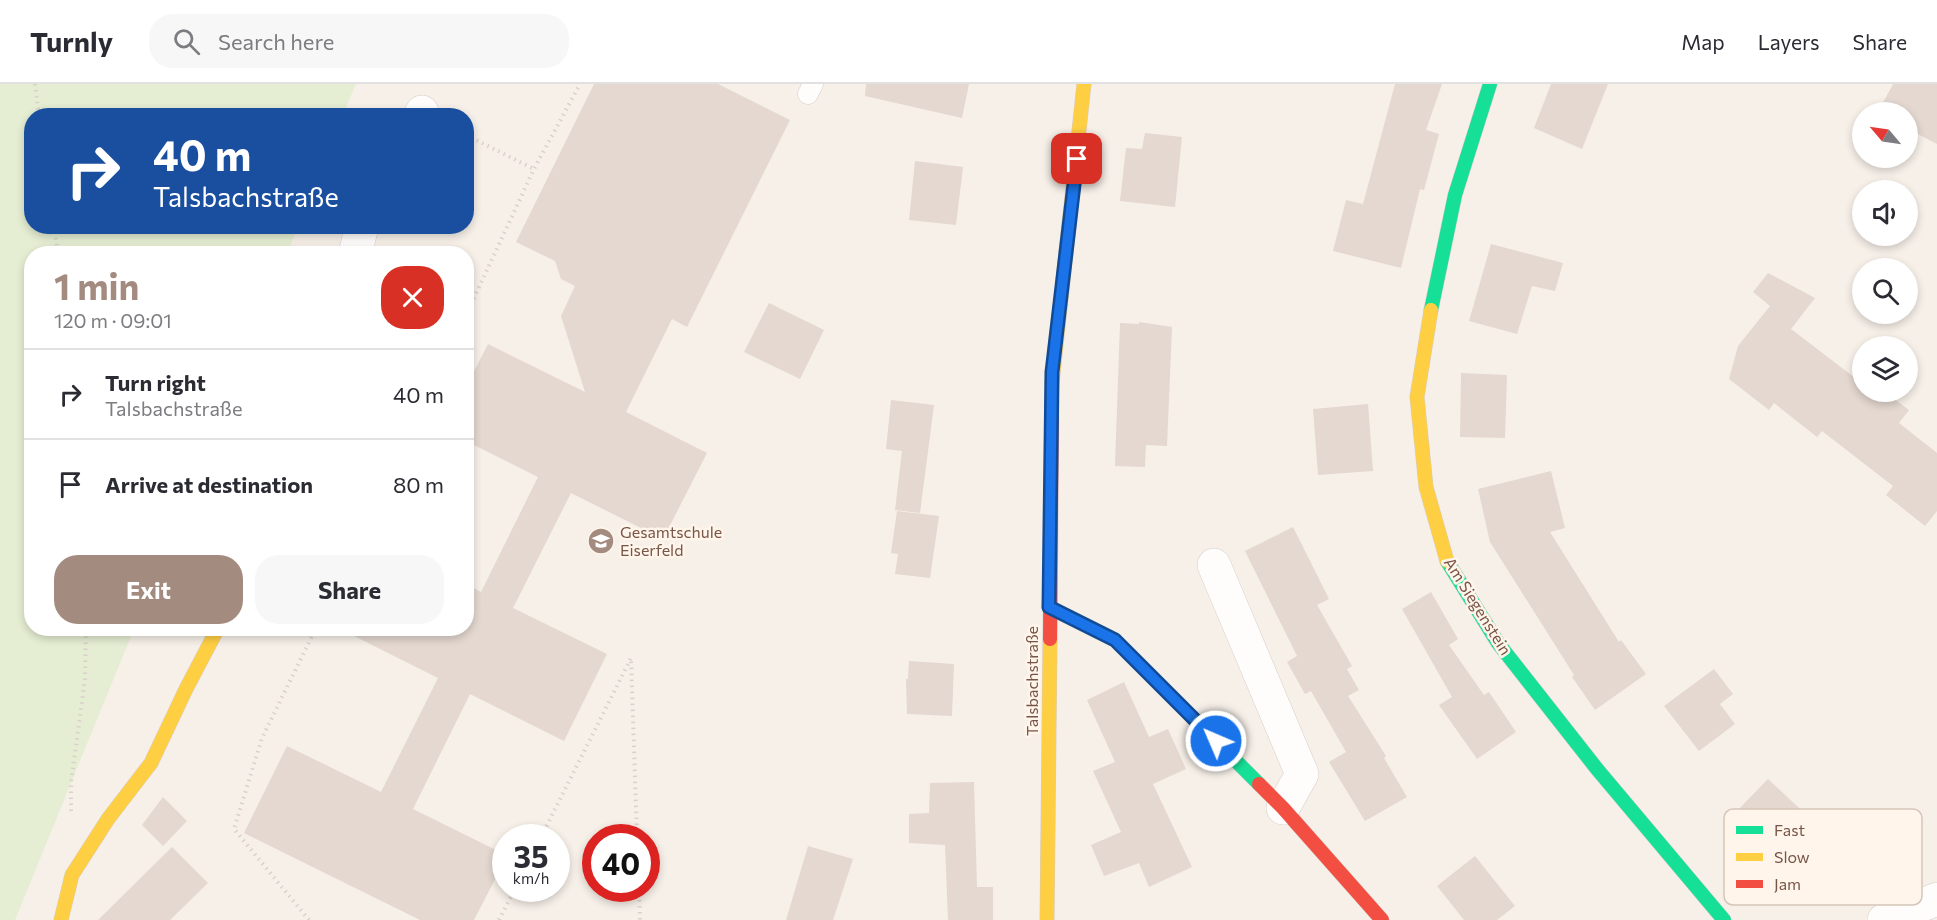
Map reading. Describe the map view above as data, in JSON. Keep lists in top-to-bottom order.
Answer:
{
  "streets": {
    "street": ["Am Siegenstein", "Talsbachstraße"]
  },
  "places": {
    "school or university": ["Gesamtschule Eiserfeld"]
  },
  "legend": ["Fast", "Slow", "Jam"],
  "north": "top left",
  "page": {
    "header": "Turnly",
    "search": "Search here",
    "nav": ["Map", "Layers", "Share"],
    "turn": ["40 m", "Talsbachstraße"],
    "heading": ["1 min", "120 m · 09:01"],
    "list": [
      {
        "name": "Turn right",
        "note": "Talsbachstraße",
        "value": "40 m"
      },
      {
        "name": "Arrive at destination",
        "value": "80 m"
      }
    ],
    "buttons": ["Exit", "Share"],
    "speed": "35 km/h",
    "limit": "40"
  }
}
